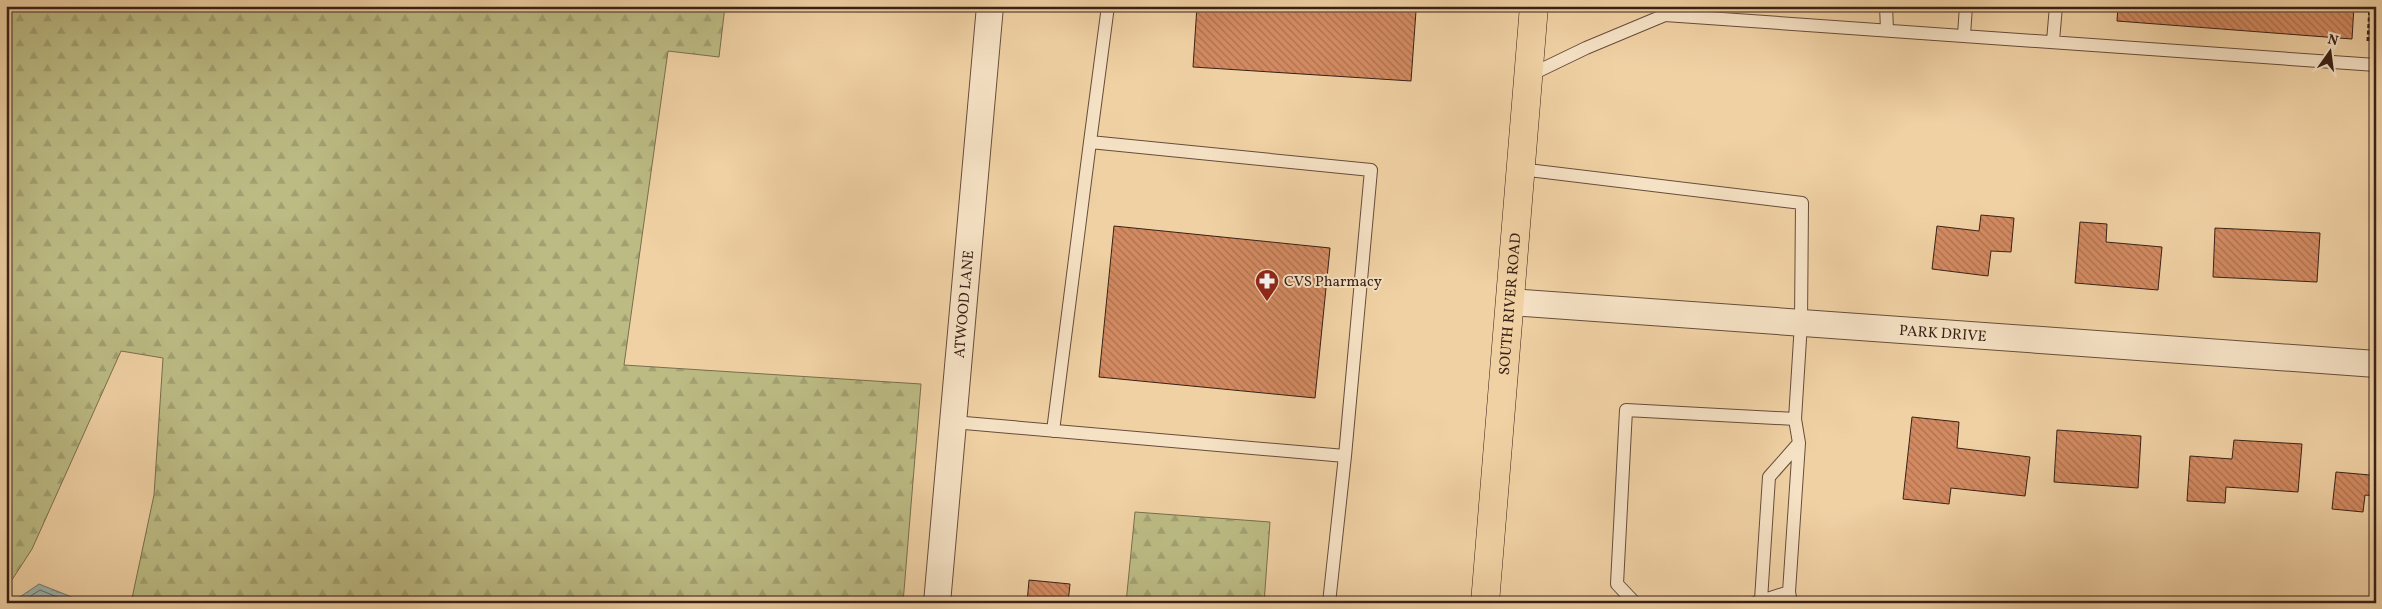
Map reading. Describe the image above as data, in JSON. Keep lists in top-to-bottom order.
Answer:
{
  "streets": {
    "main road": ["SOUTH RIVER ROAD"],
    "street": ["ATWOOD LANE", "PARK DRIVE"]
  },
  "crossings": [
    ["SOUTH RIVER ROAD", "PARK DRIVE"]
  ],
  "places": {
    "pharmacy": ["CVS Pharmacy"]
  },
  "north": "top"
}
